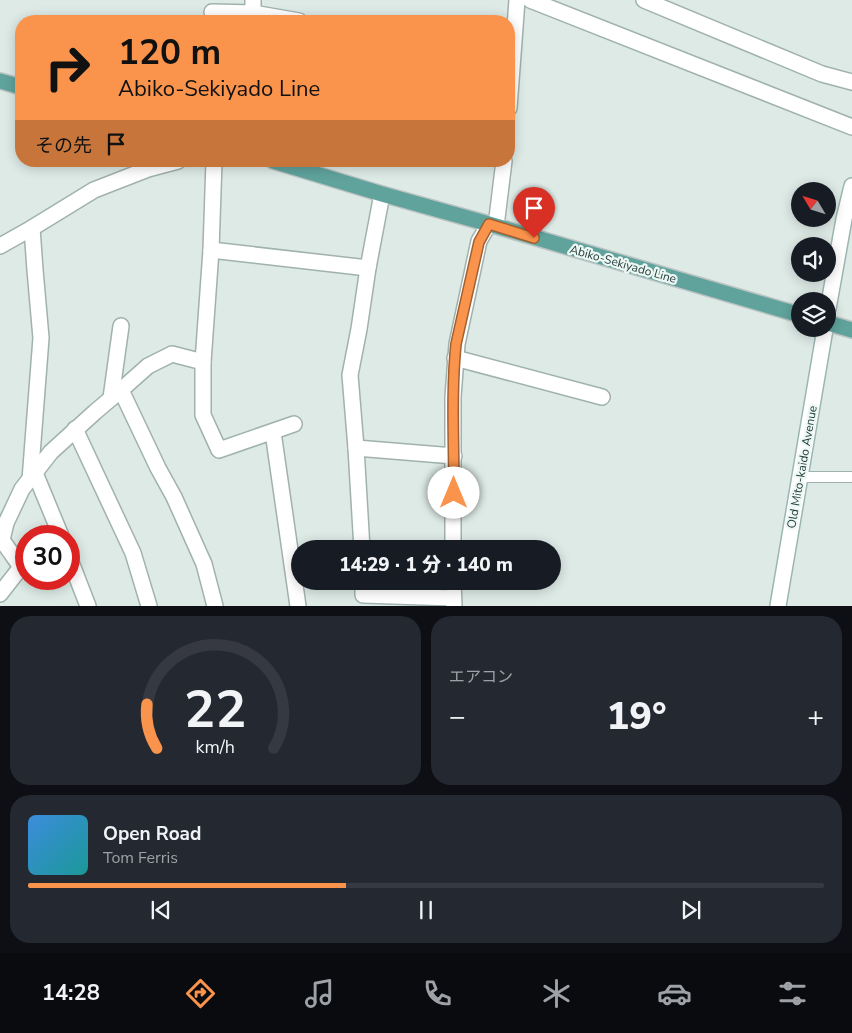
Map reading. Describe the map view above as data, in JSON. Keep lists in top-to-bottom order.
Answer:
{
  "streets": {
    "main road": ["Abiko-Sekiyado Line"],
    "street": ["Old Mito-kaido Avenue"]
  },
  "north": "top left",
  "page": {
    "turn": ["120 m", "Abiko-Sekiyado Line"],
    "then": "その先",
    "limit": "30",
    "trip": "14:29 · 1 分 · 140 m",
    "tile": "エアコン",
    "heat": ["−", "19°", "+"],
    "song": ["Open Road", "Tom Ferris"],
    "tabs": "14:28",
    "gauge": ["22", "km/h"]
  }
}
